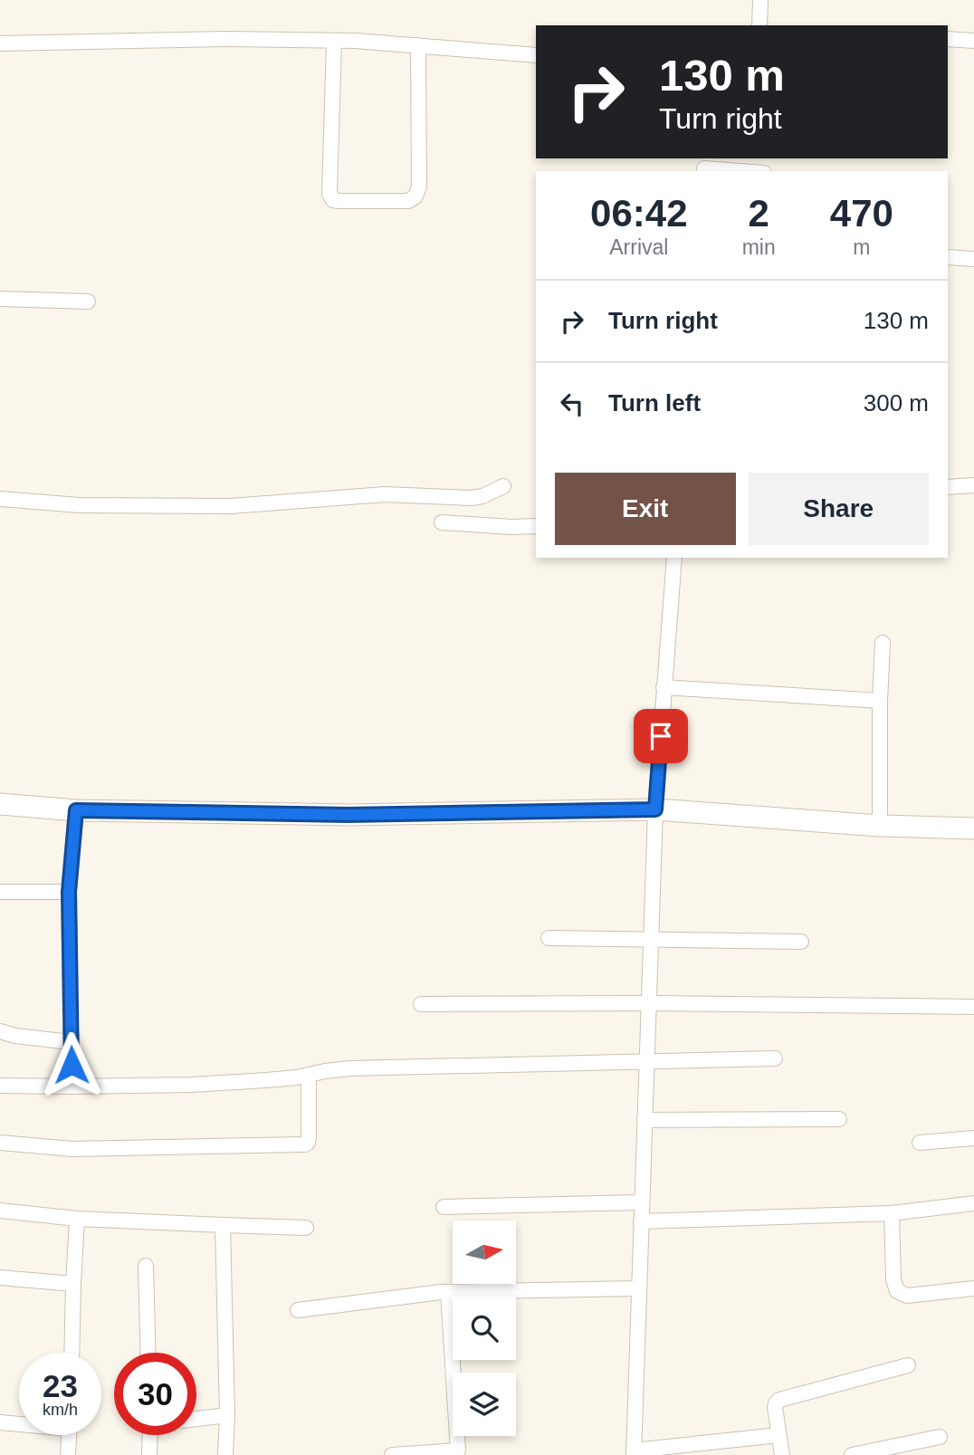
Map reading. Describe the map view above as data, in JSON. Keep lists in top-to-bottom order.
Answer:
{
  "north": "right",
  "page": {
    "turn": ["130 m", "Turn right"],
    "eta": [
      "06:42",
      "Arrival",
      "2",
      "min",
      "470",
      "m"
    ],
    "list": [
      {
        "name": "Turn right",
        "value": "130 m"
      },
      {
        "name": "Turn left",
        "value": "300 m"
      }
    ],
    "buttons": ["Exit", "Share"],
    "speed": "23 km/h",
    "limit": "30"
  }
}
